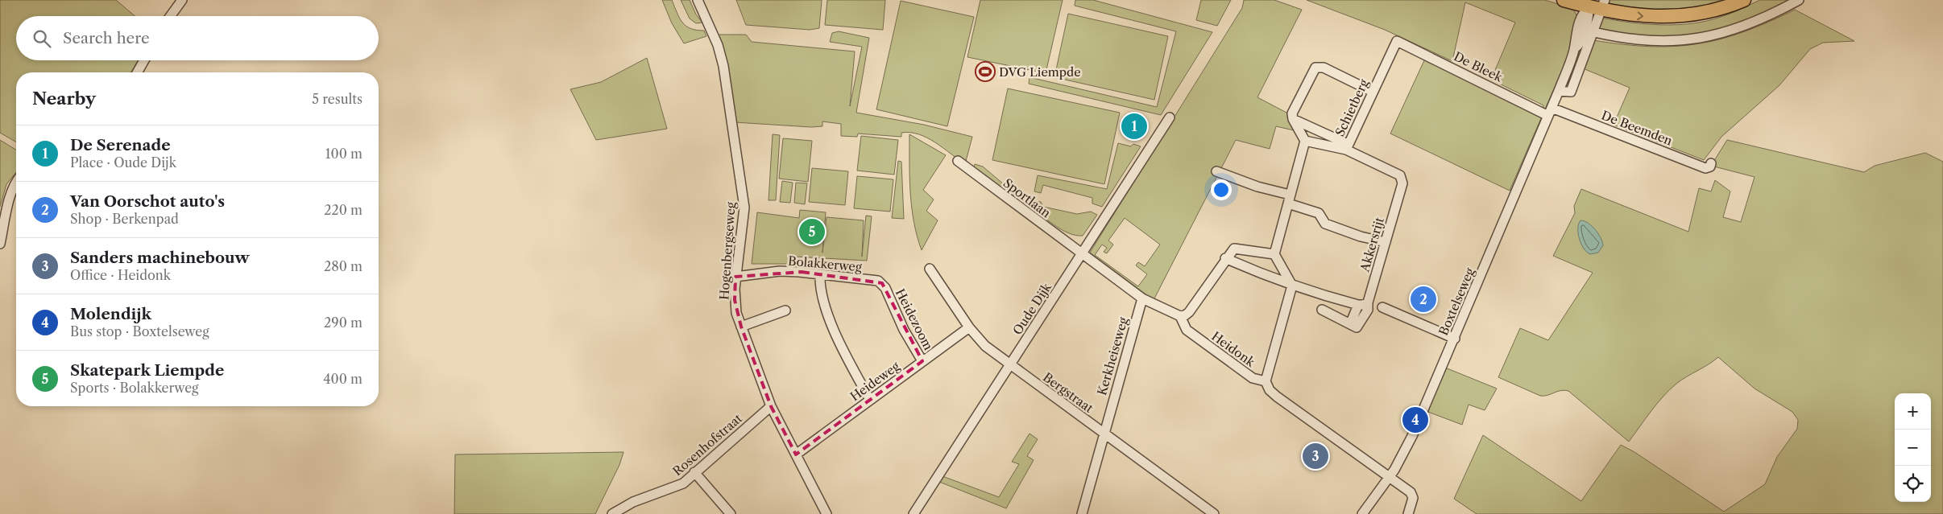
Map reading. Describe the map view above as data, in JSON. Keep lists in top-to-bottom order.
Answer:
{
  "streets": {
    "street": [
      "De Bleek",
      "Schietberg",
      "De Beemden",
      "Sportlaan",
      "Akkersrijt",
      "Hogenbergseweg",
      "Bolakkerweg",
      "Boxtelseweg",
      "Oude Dijk",
      "Heidezoom",
      "Heidonk",
      "Kerkheiseweg",
      "Heideweg",
      "Bergstraat",
      "Rosenhofstraat"
    ]
  },
  "crossings": [
    ["De Bleek", "Schietberg"],
    ["De Bleek", "De Beemden"],
    ["De Bleek", "Boxtelseweg"],
    ["Schietberg", "Akkersrijt"],
    ["De Beemden", "Boxtelseweg"],
    ["Sportlaan", "Oude Dijk"],
    ["Hogenbergseweg", "Bolakkerweg"],
    ["Hogenbergseweg", "Heideweg"],
    ["Hogenbergseweg", "Rosenhofstraat"],
    ["Bolakkerweg", "Heidezoom"],
    ["Boxtelseweg", "Heidonk"],
    ["Oude Dijk", "Bergstraat"],
    ["Heidezoom", "Heideweg"],
    ["Kerkheiseweg", "Bergstraat"],
    ["Heideweg", "Bergstraat"]
  ],
  "places": {
    "sports": ["DVG Liempde"]
  },
  "page": {
    "search": "Search here",
    "heading": ["Nearby", "5 results"],
    "pins": [
      "1",
      "5",
      "2",
      "4",
      "3"
    ],
    "list": [
      {
        "mark": "1",
        "name": "De Serenade",
        "note": "Place · Oude Dijk",
        "value": "100 m"
      },
      {
        "mark": "2",
        "name": "Van Oorschot auto's",
        "note": "Shop · Berkenpad",
        "value": "220 m"
      },
      {
        "mark": "3",
        "name": "Sanders machinebouw",
        "note": "Office · Heidonk",
        "value": "280 m"
      },
      {
        "mark": "4",
        "name": "Molendijk",
        "note": "Bus stop · Boxtelseweg",
        "value": "290 m"
      },
      {
        "mark": "5",
        "name": "Skatepark Liempde",
        "note": "Sports · Bolakkerweg",
        "value": "400 m"
      }
    ],
    "map_buttons": ["+", "−"]
  }
}
